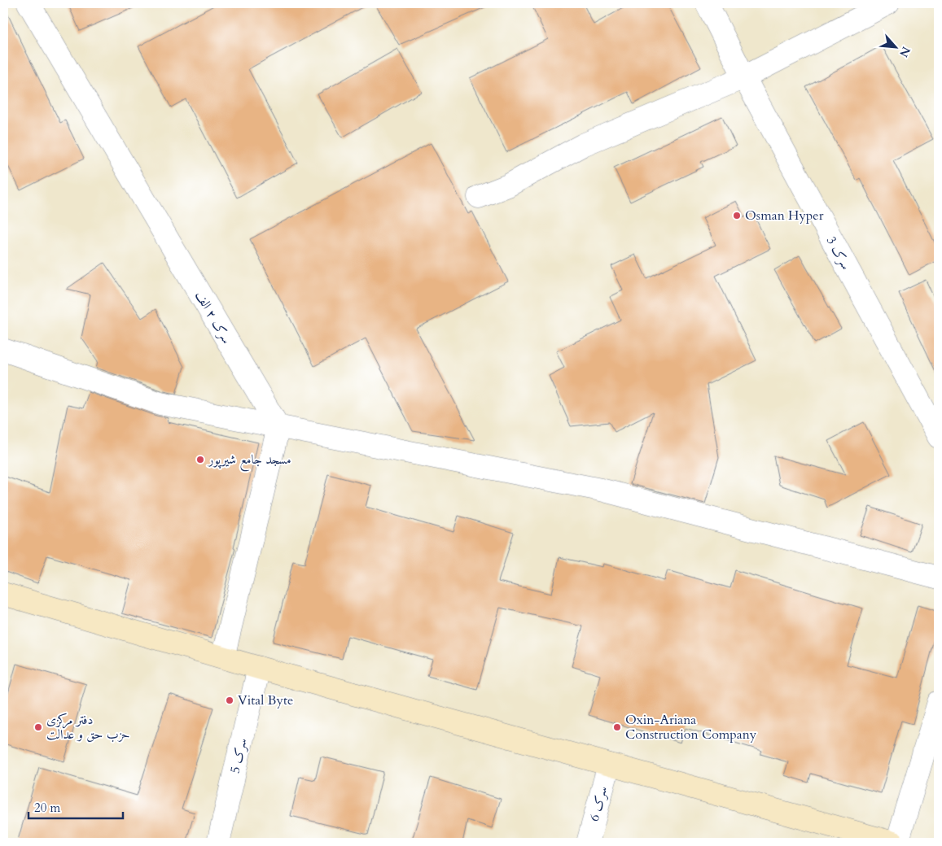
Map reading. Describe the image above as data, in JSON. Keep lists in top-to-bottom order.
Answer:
{
  "streets": {
    "street": [
      "سرک 3",
      "سرک ۲ الف",
      "سرک 5",
      "سرک 6"
    ]
  },
  "places": [
    "Osman Hyper",
    "مسجد جامع شیرپور",
    "Vital Byte",
    "دفتر مرکزی حزب حق و عدالت",
    "Oxin-Ariana Construction Company"
  ],
  "scale_bar": "20 m",
  "north": "bottom right"
}
